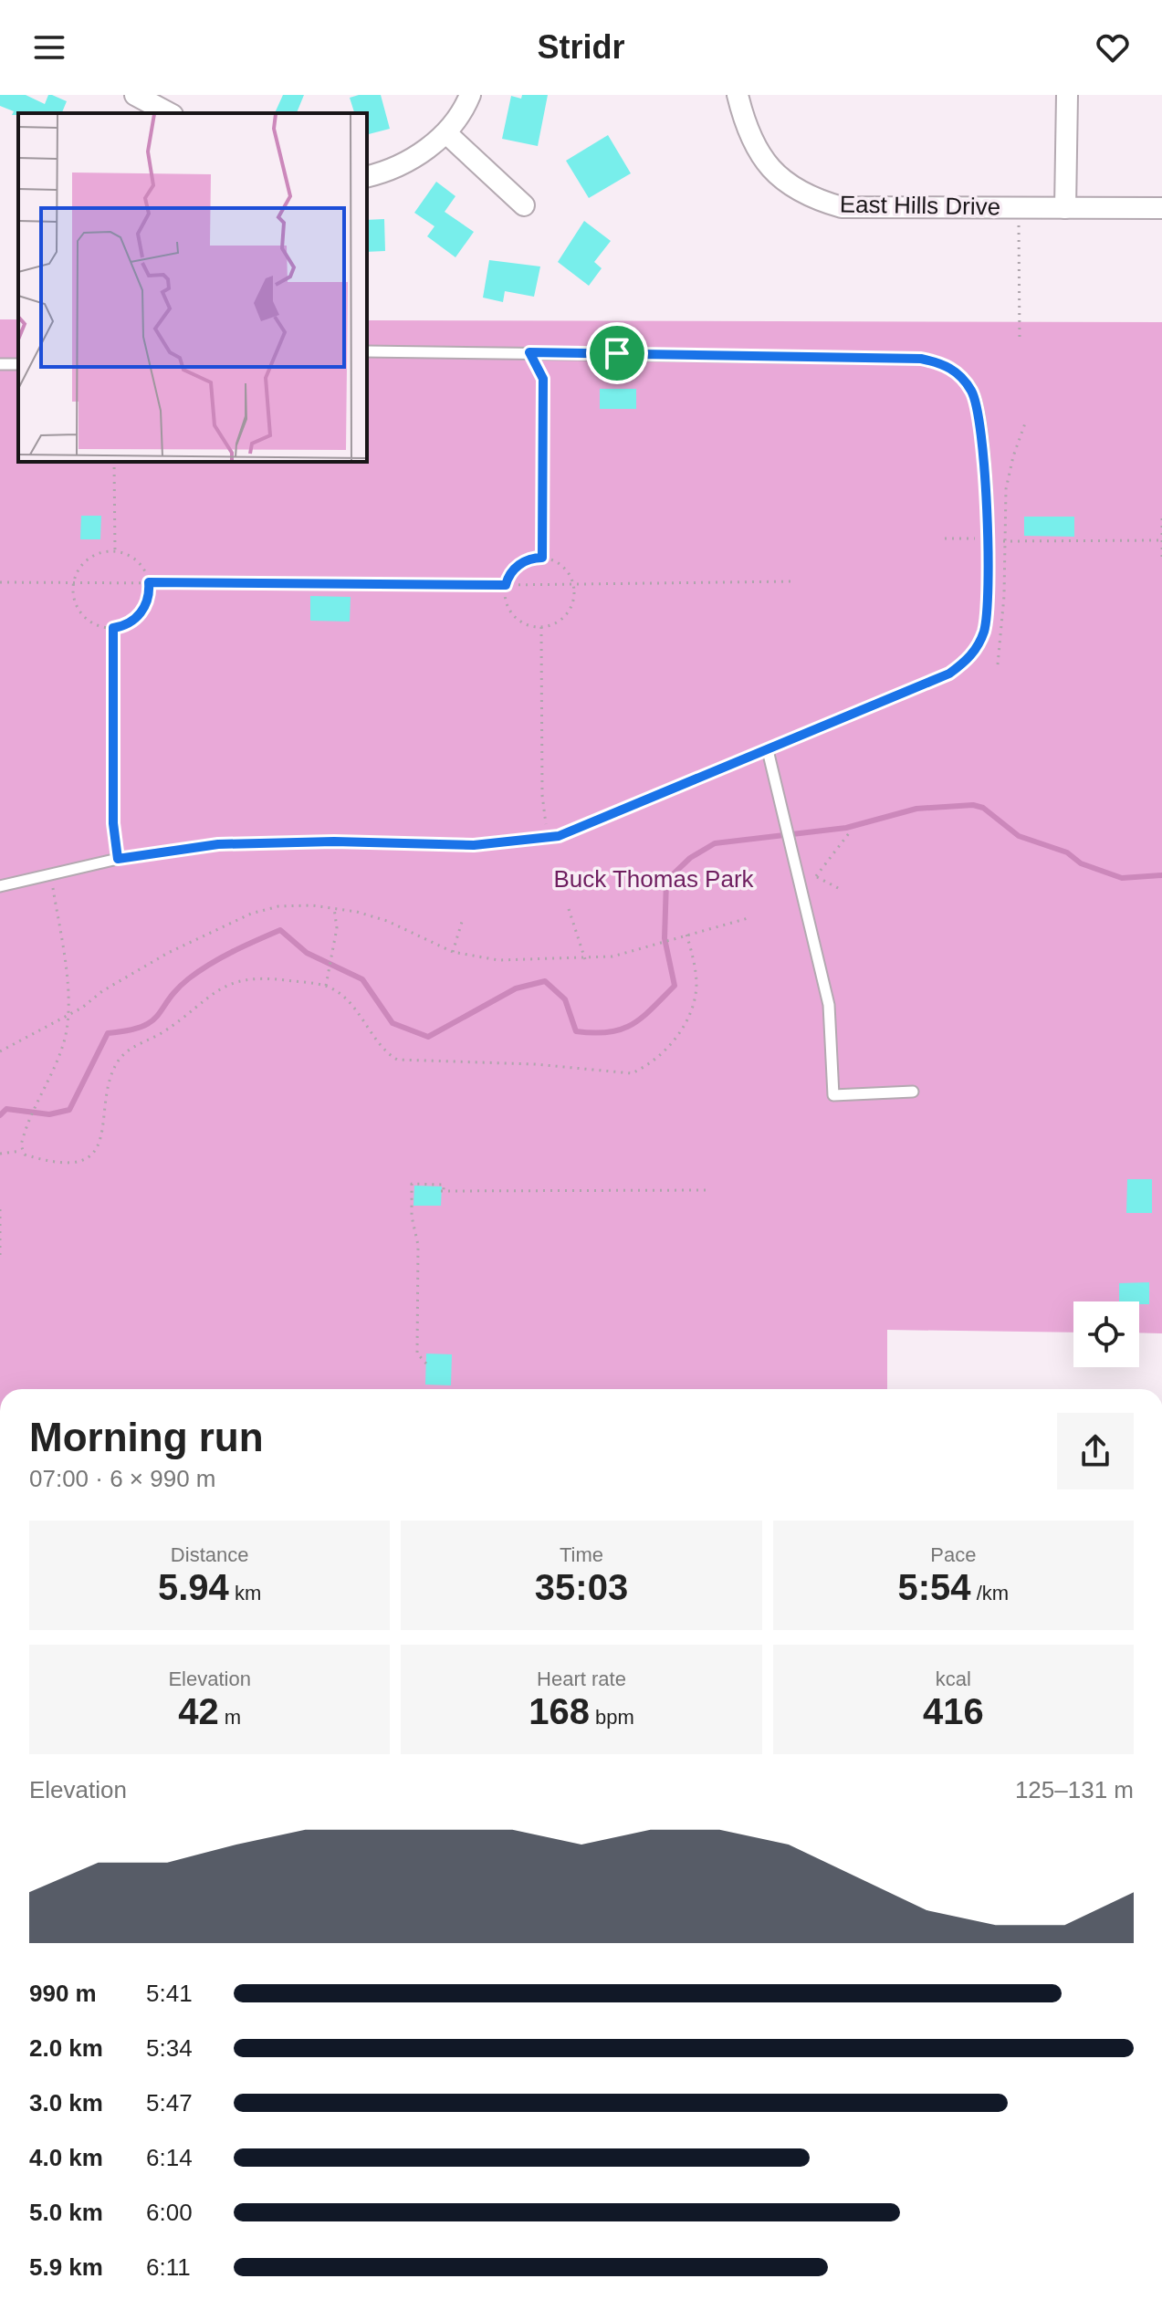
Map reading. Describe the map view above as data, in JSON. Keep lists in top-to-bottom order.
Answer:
{
  "streets": {
    "street": ["East Hills Drive"]
  },
  "parks": ["Buck Thomas Park"],
  "page": {
    "header": "Stridr",
    "heading": ["Morning run", "07:00 · 6 × 990 m"],
    "stats": [
      ["Distance", "5.94 km"],
      ["Time", "35:03"],
      ["Pace", "5:54 /km"],
      ["Elevation", "42 m"],
      ["Heart rate", "168 bpm"],
      ["kcal", "416"]
    ],
    "chart": ["Elevation", "125–131 m"],
    "list": [
      {
        "name": "990 m",
        "note": "5:41"
      },
      {
        "name": "2.0 km",
        "note": "5:34"
      },
      {
        "name": "3.0 km",
        "note": "5:47"
      },
      {
        "name": "4.0 km",
        "note": "6:14"
      },
      {
        "name": "5.0 km",
        "note": "6:00"
      },
      {
        "name": "5.9 km",
        "note": "6:11"
      }
    ]
  }
}
